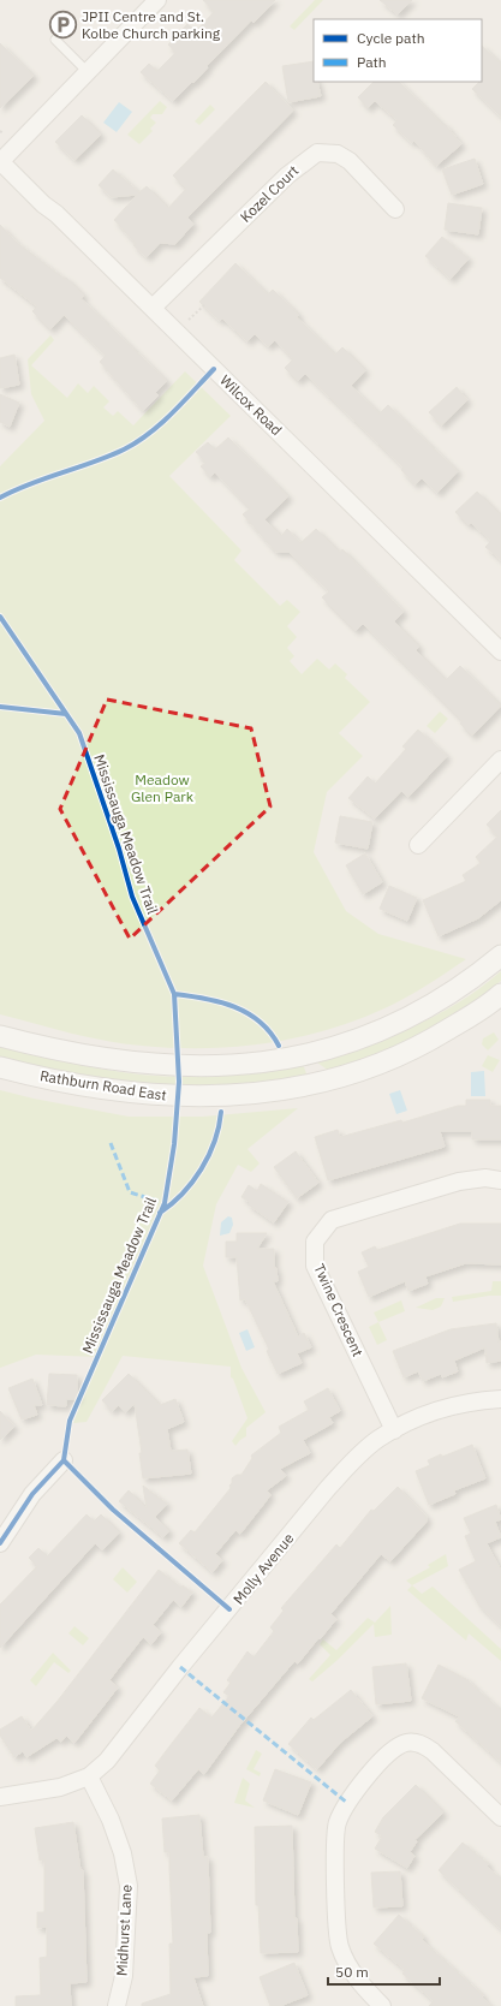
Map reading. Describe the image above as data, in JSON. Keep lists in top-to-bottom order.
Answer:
{
  "streets": {
    "street": [
      "Kozel Court",
      "Wilcox Road",
      "Rathburn Road East",
      "Twine Crescent",
      "Molly Avenue",
      "Midhurst Lane"
    ],
    "cycle path": ["Mississauga Meadow Trail"]
  },
  "crossings": [
    ["Kozel Court", "Wilcox Road"],
    ["Twine Crescent", "Molly Avenue"],
    ["Molly Avenue", "Midhurst Lane"]
  ],
  "parks": ["Meadow Glen Park"],
  "places": {
    "parking": ["JPII Centre and St. Kolbe Church parking"]
  },
  "legend": ["Cycle path", "Path"],
  "scale_bar": "50 m"
}
